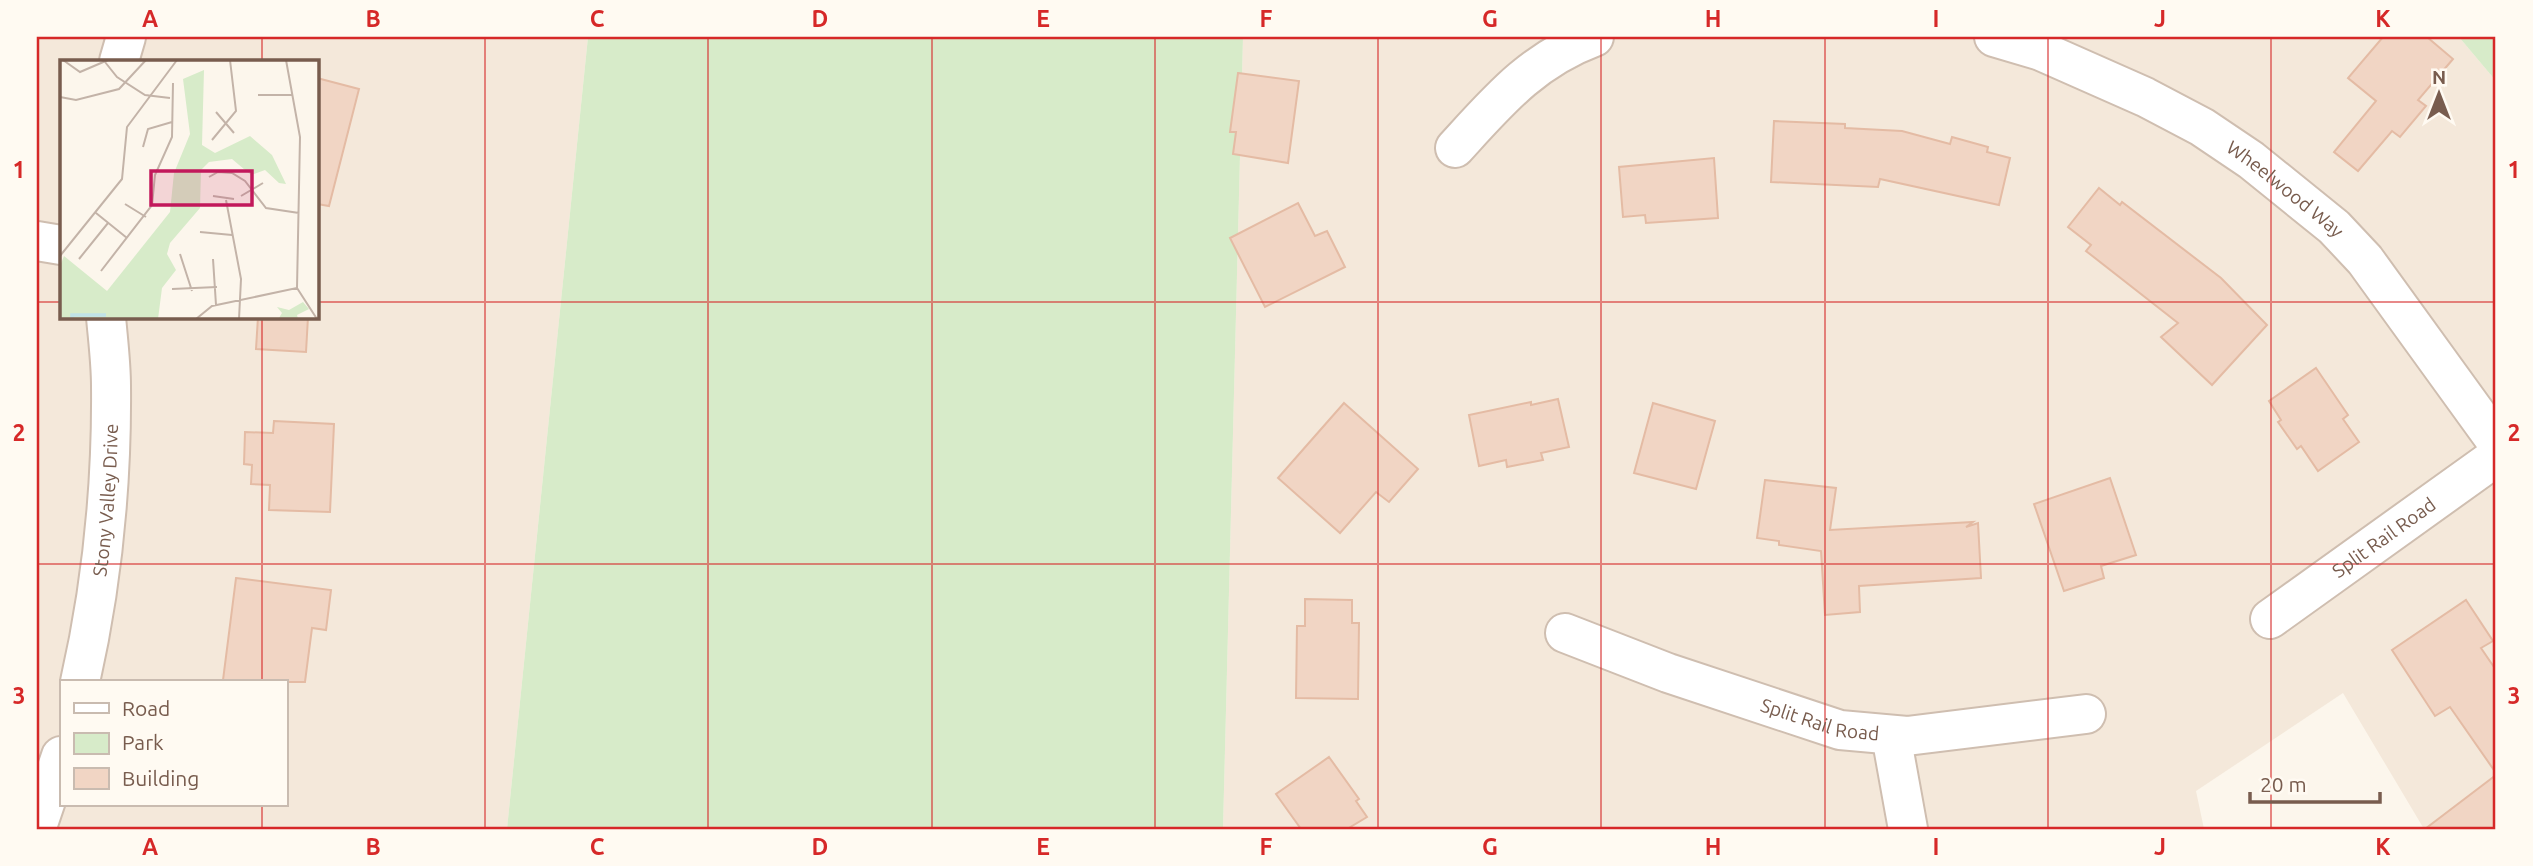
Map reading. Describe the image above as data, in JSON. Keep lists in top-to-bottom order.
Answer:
{
  "streets": {
    "street": ["Wheelwood Way", "Stony Valley Drive", "Split Rail Road"]
  },
  "legend": ["Road", "Park", "Building"],
  "scale_bar": "20 m",
  "north": "top",
  "grid": {
    "columns": [
      "A",
      "B",
      "C",
      "D",
      "E",
      "F",
      "G",
      "H",
      "I",
      "J",
      "K"
    ],
    "rows": ["1", "2", "3"]
  }
}
